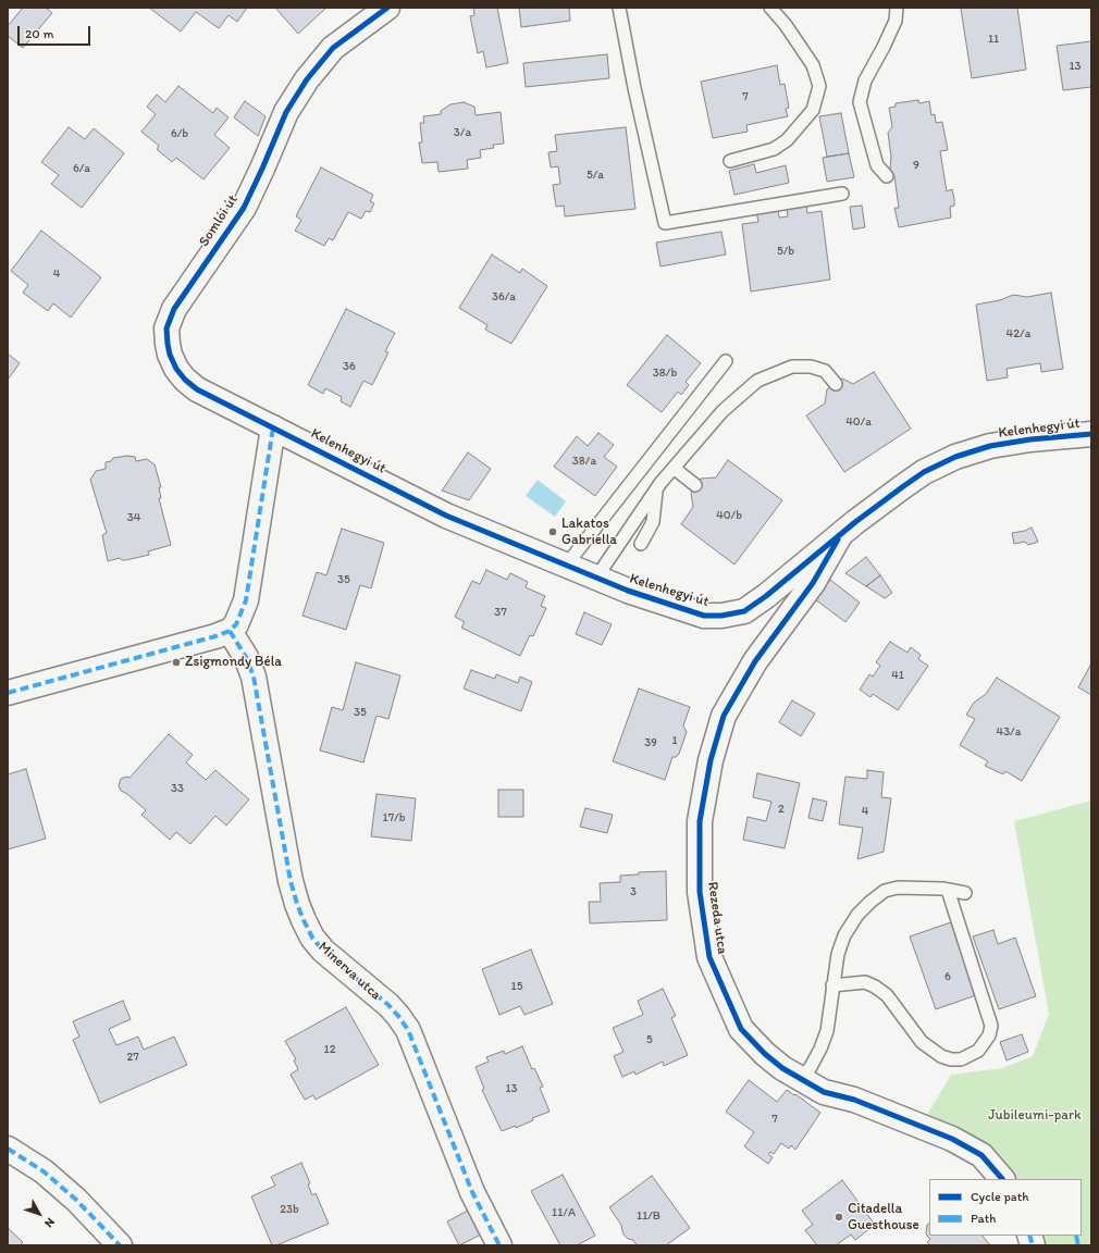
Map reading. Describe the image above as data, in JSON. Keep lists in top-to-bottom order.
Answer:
{
  "streets": {
    "street": [
      "Somlói út",
      "Kelenhegyi út",
      "Rezeda utca",
      "Minerva utca"
    ]
  },
  "crossings": [
    ["Somlói út", "Kelenhegyi út"],
    ["Kelenhegyi út", "Rezeda utca"]
  ],
  "parks": ["Jubileumi-park"],
  "places": ["Lakatos Gabriella", "Zsigmondy Béla", "Citadella Guesthouse"],
  "house_numbers": [
    "11",
    "13",
    "7",
    "3/a",
    "6/b",
    "9",
    "6/a",
    "5/a",
    "5/b",
    "4",
    "36/a",
    "42/a",
    "36",
    "38/b",
    "40/a",
    "38/a",
    "40/b",
    "34",
    "35",
    "37",
    "41",
    "35",
    "43/a",
    "1",
    "39",
    "33",
    "2",
    "4",
    "17/b",
    "3",
    "6",
    "15",
    "5",
    "12",
    "27",
    "13",
    "7",
    "23b",
    "11/A",
    "11/B"
  ],
  "legend": ["Cycle path", "Path"],
  "scale_bar": "20 m",
  "north": "bottom right"
}
